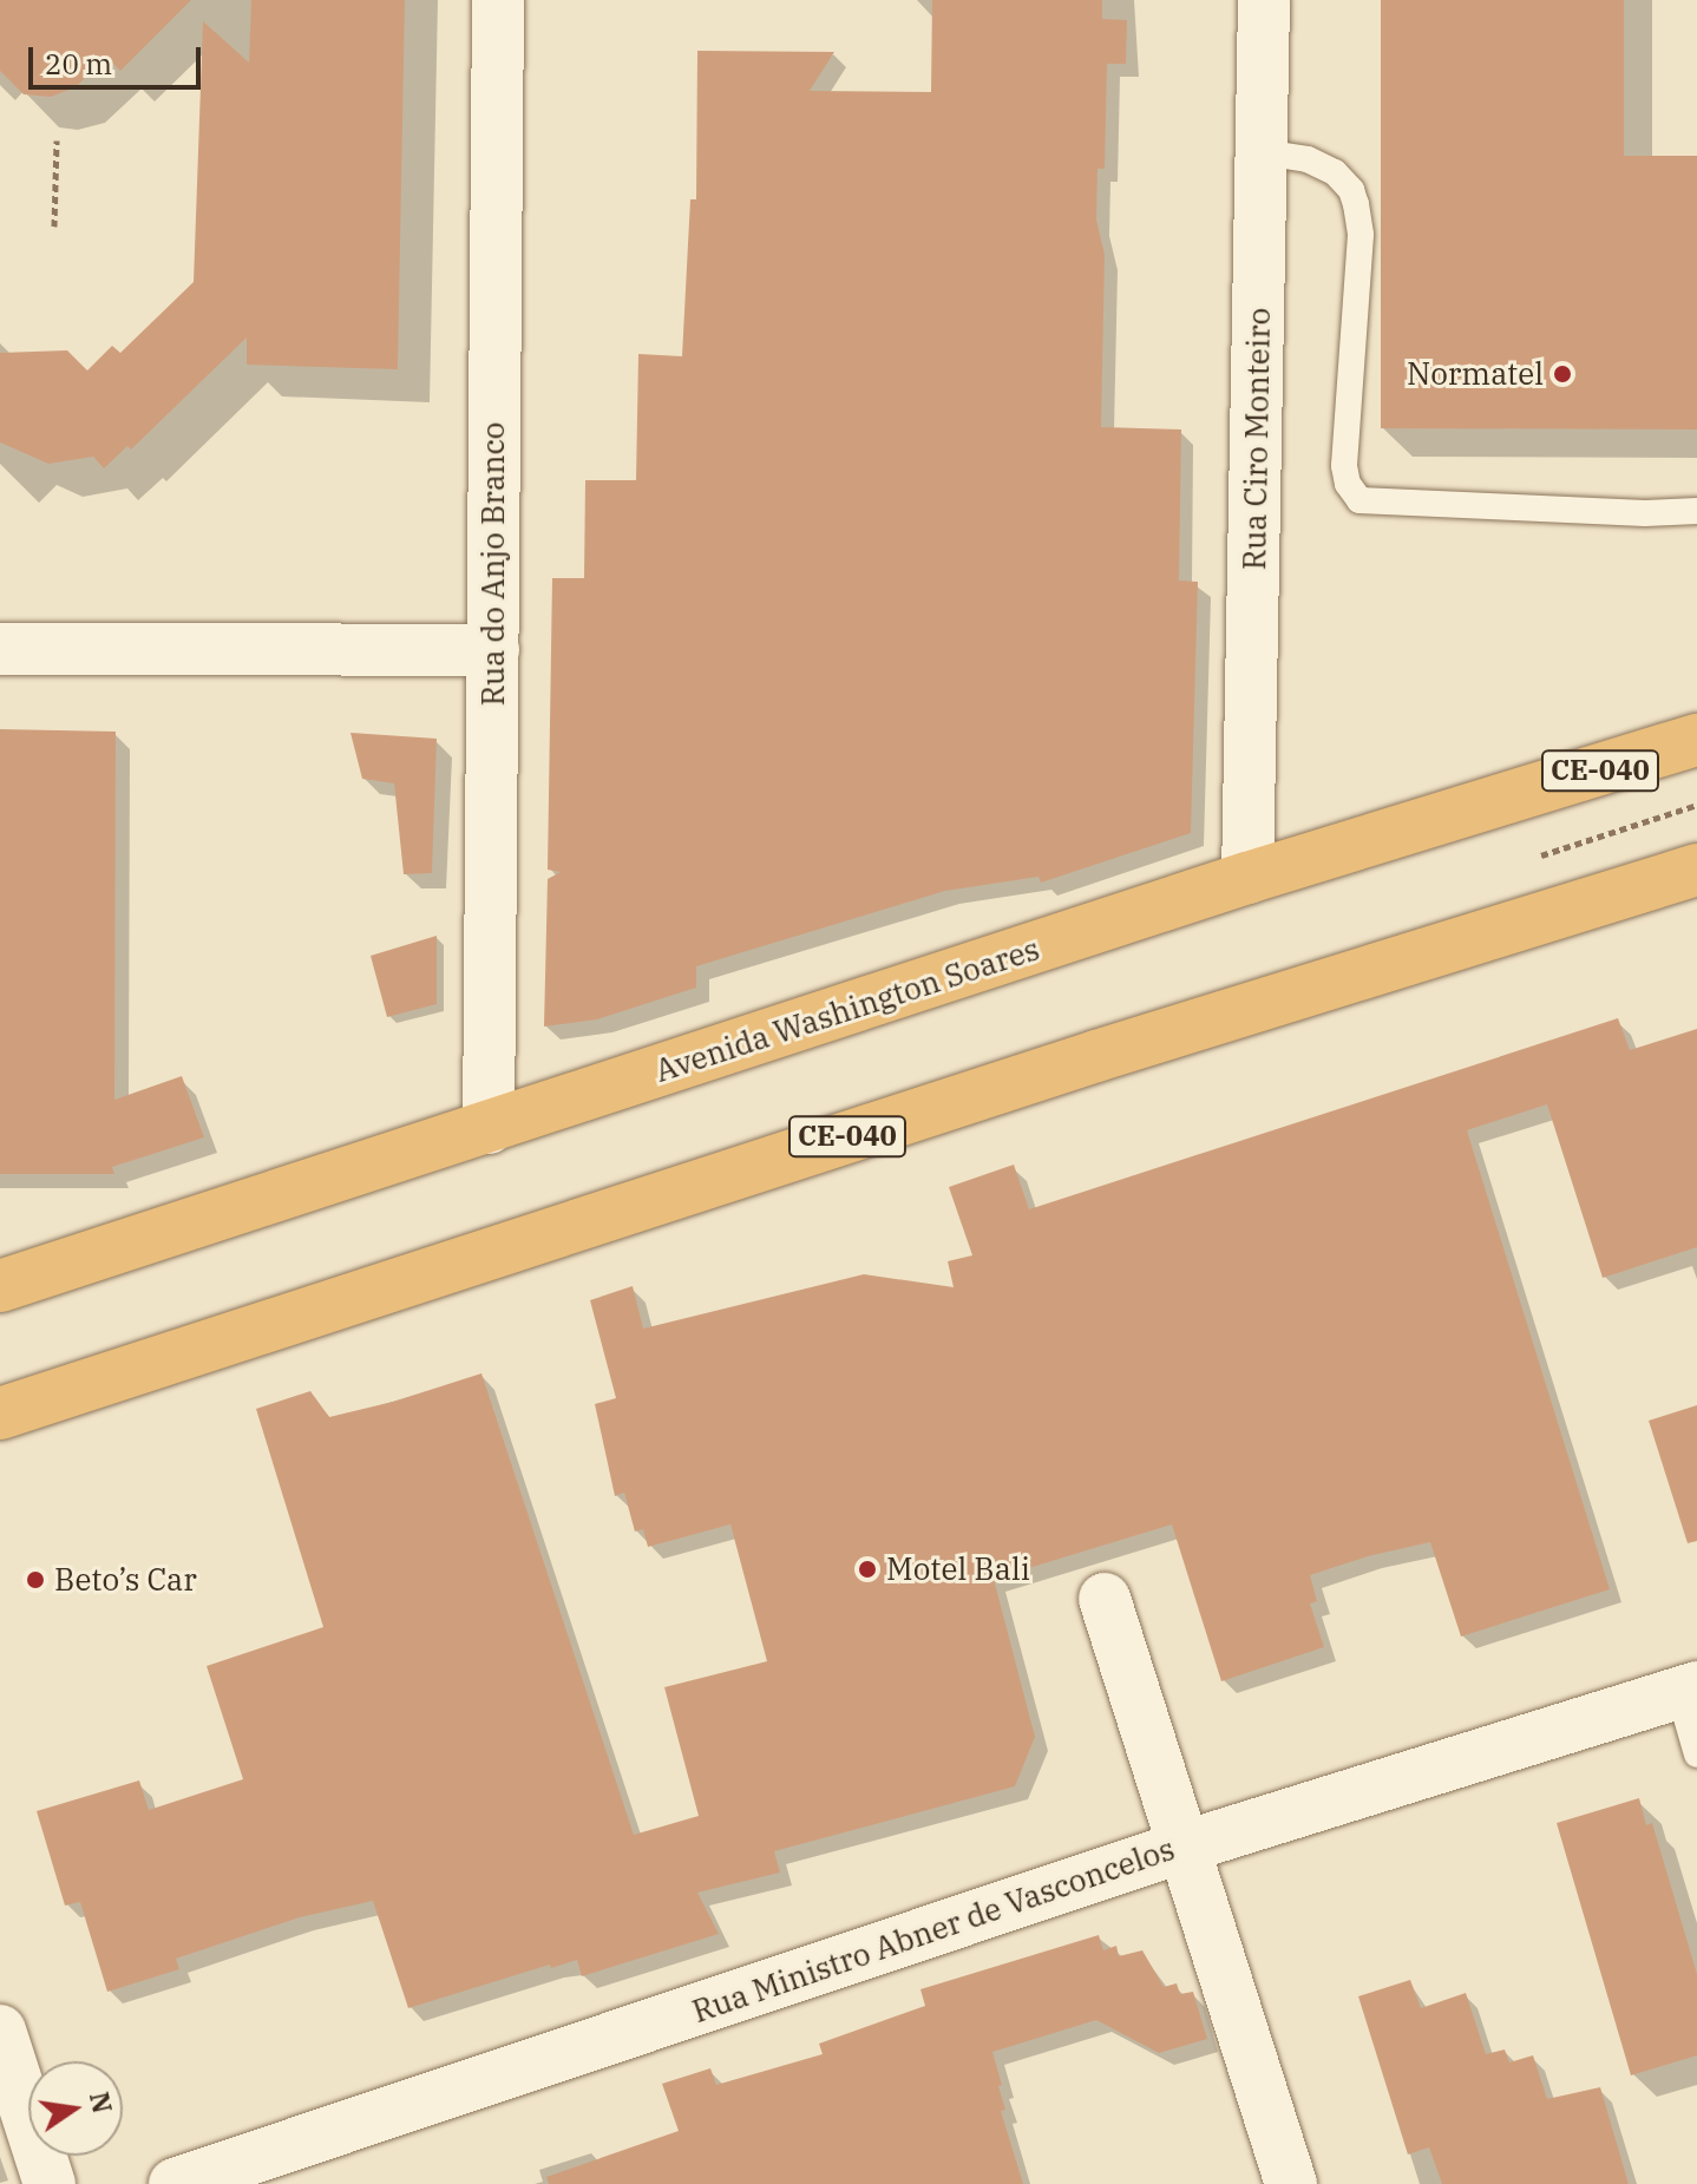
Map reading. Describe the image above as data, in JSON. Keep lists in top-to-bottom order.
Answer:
{
  "streets": {
    "highway": ["CE-040", "Avenida Washington Soares"],
    "street": ["Rua Ciro Monteiro", "Rua do Anjo Branco", "Rua Ministro Abner de Vasconcelos"]
  },
  "crossings": [
    ["Rua Ciro Monteiro", "Avenida Washington Soares"],
    ["Rua do Anjo Branco", "Avenida Washington Soares"]
  ],
  "places": ["Normatel", "Motel Bali", "Beto’s Car"],
  "scale_bar": "20 m",
  "north": "right"
}
